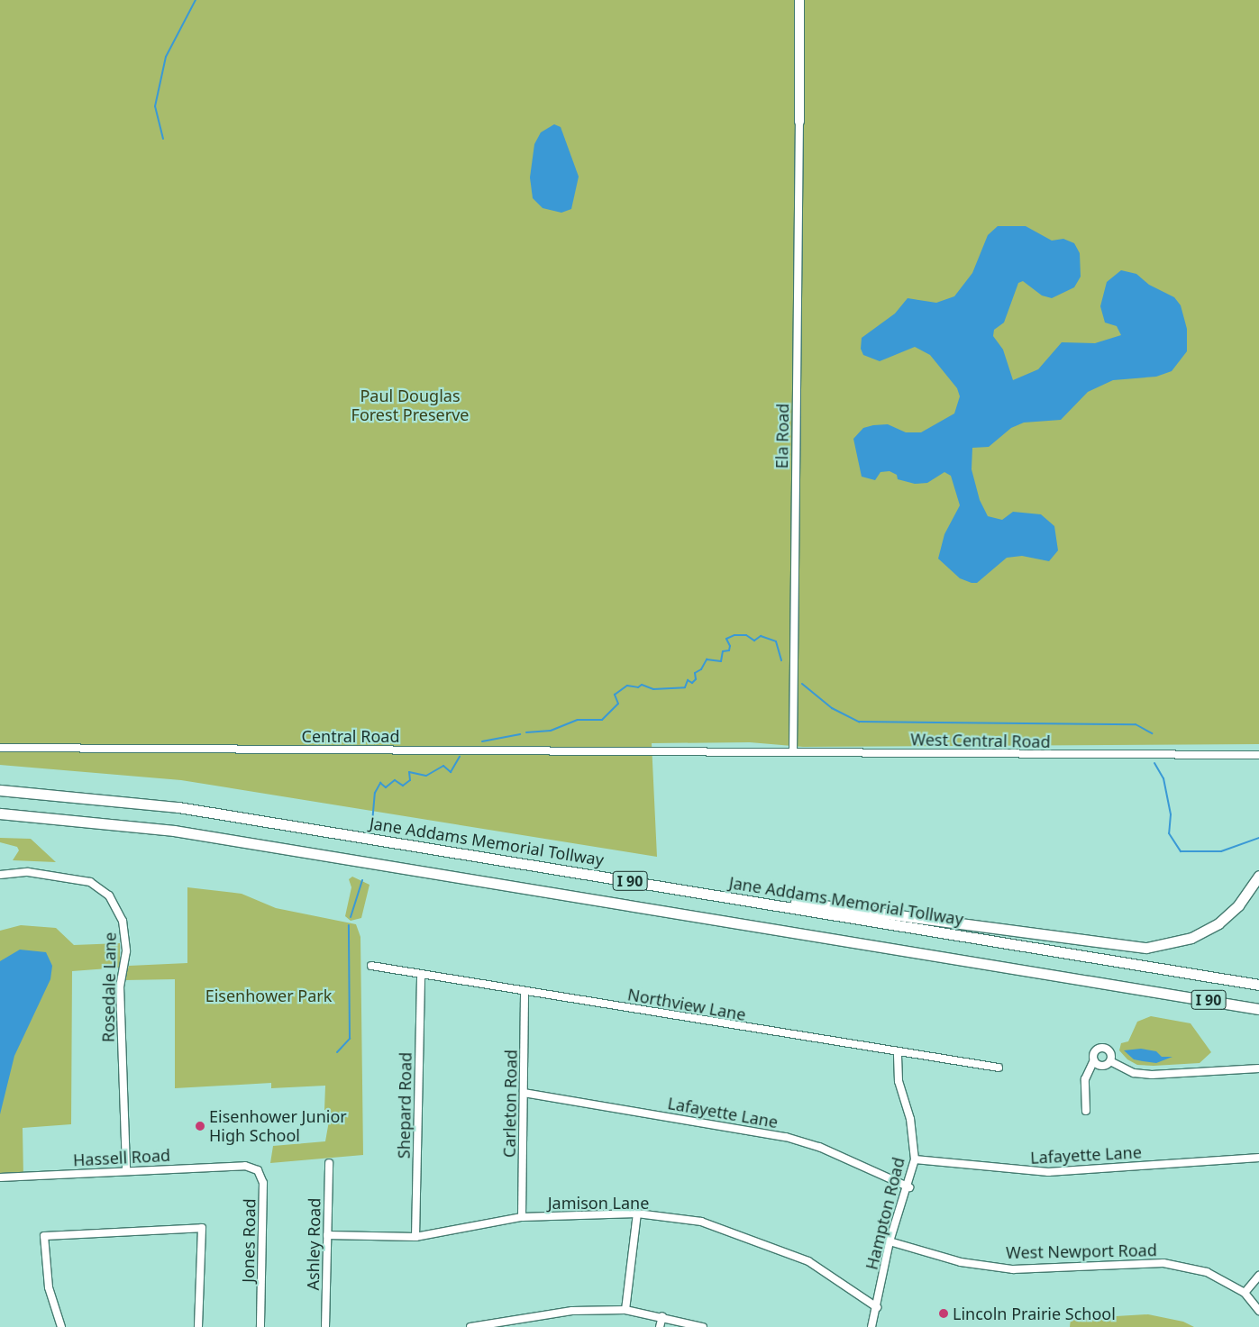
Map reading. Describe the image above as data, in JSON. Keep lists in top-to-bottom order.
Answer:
{
  "streets": {
    "highway": ["Jane Addams Memorial Tollway", "I 90"],
    "street": [
      "Ela Road",
      "Central Road",
      "West Central Road",
      "Rosedale Lane",
      "Northview Lane",
      "Carleton Road",
      "Shepard Road",
      "Lafayette Lane",
      "Hassell Road",
      "Jamison Lane",
      "Hampton Road",
      "Jones Road",
      "Ashley Road",
      "West Newport Road"
    ]
  },
  "crossings": [
    ["Ela Road", "West Central Road"],
    ["Central Road", "West Central Road"],
    ["Rosedale Lane", "Hassell Road"],
    ["Northview Lane", "Carleton Road"],
    ["Northview Lane", "Shepard Road"],
    ["Northview Lane", "Hampton Road"],
    ["Carleton Road", "Lafayette Lane"],
    ["Carleton Road", "Jamison Lane"],
    ["Shepard Road", "Jamison Lane"],
    ["Lafayette Lane", "Hampton Road"],
    ["Hassell Road", "Jones Road"],
    ["Jamison Lane", "Hampton Road"],
    ["Jamison Lane", "Ashley Road"],
    ["Hampton Road", "West Newport Road"]
  ],
  "parks": ["Paul Douglas Forest Preserve", "Eisenhower Park"],
  "places": ["Eisenhower Junior High School", "Lincoln Prairie School"]
}
